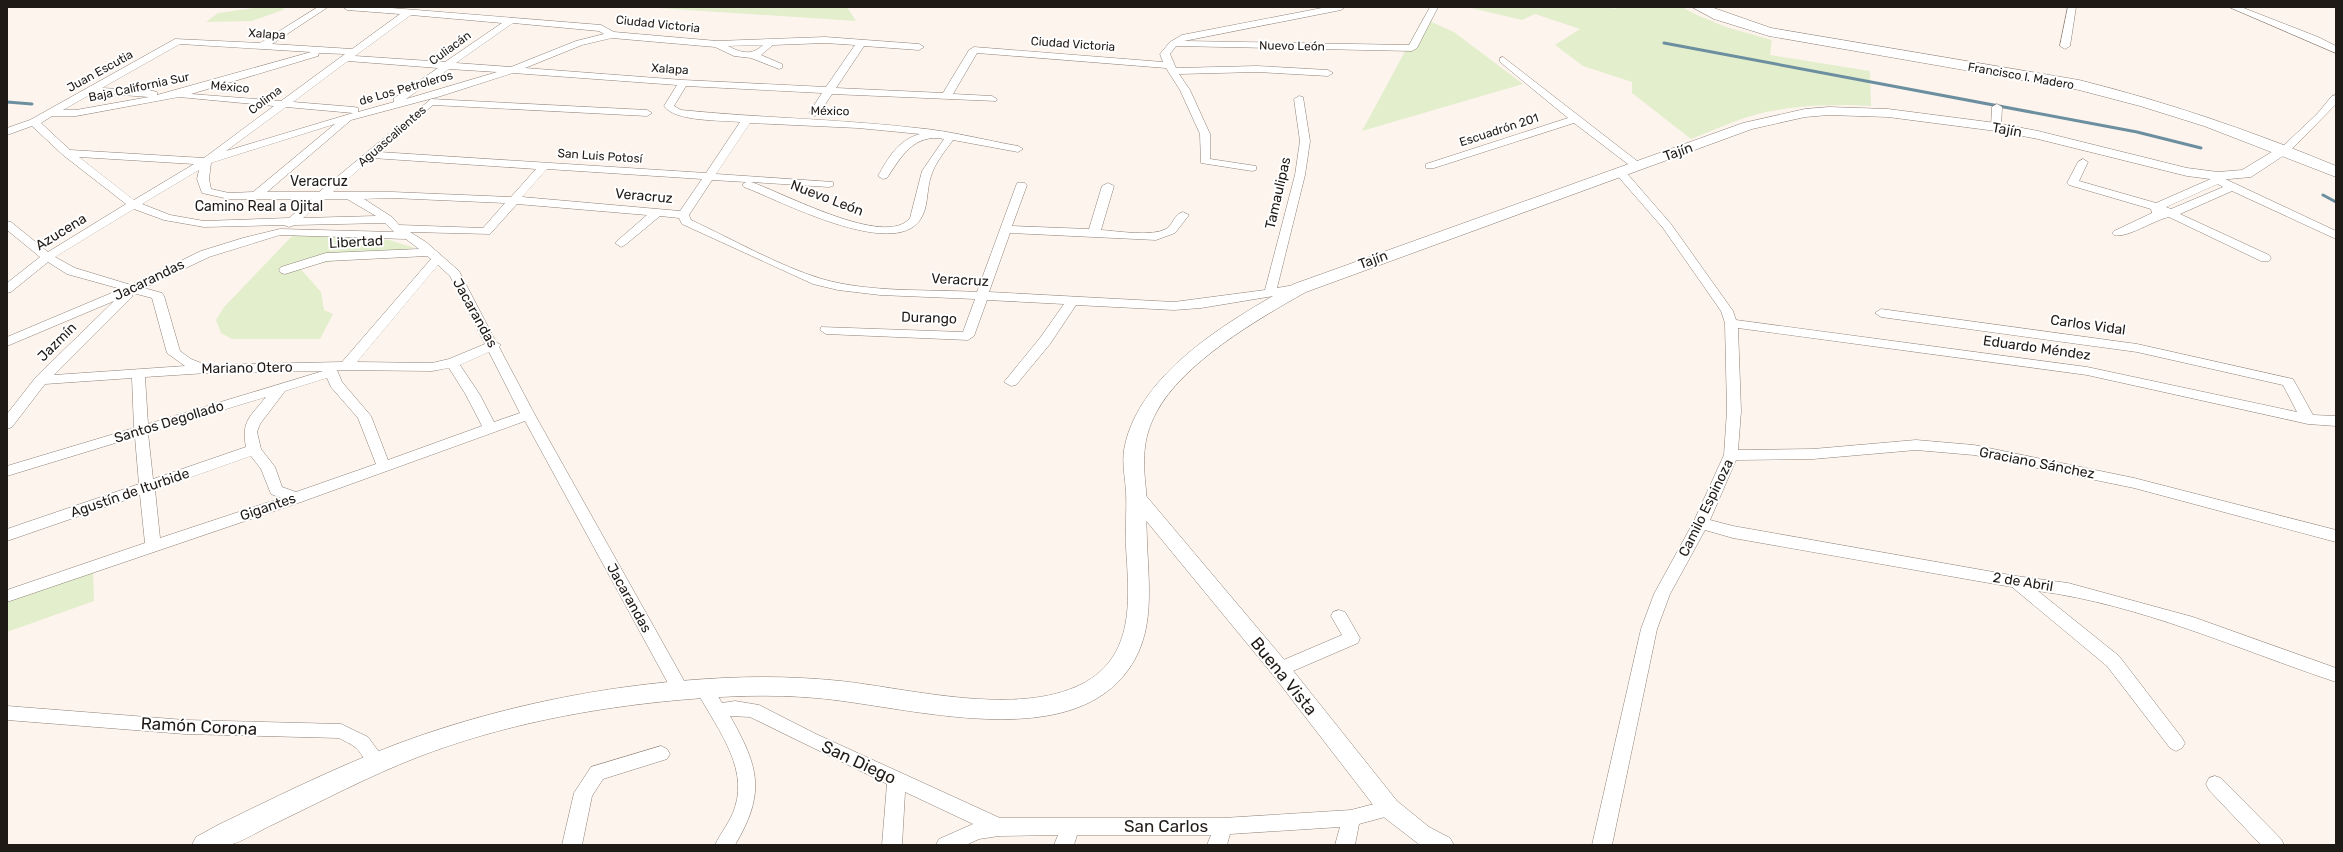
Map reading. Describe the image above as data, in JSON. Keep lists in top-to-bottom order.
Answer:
{
  "streets": {
    "main road": ["Francisco I. Madero", "Tajín"],
    "street": [
      "Ciudad Victoria",
      "Xalapa",
      "Nuevo León",
      "Culiacán",
      "Juan Escutia",
      "Baja California Sur",
      "México",
      "de Los Petroleros",
      "Colima",
      "Escuadrón 201",
      "Aguascalientes",
      "San Luis Potosí",
      "Veracruz",
      "Tamaulipas",
      "Camino Real a Ojital",
      "Azucena",
      "Libertad",
      "Jacarandas",
      "Durango",
      "Carlos Vidal",
      "Jazmín",
      "Eduardo Méndez",
      "Mariano Otero",
      "Santos Degollado",
      "Graciano Sánchez",
      "Agustín de Iturbide",
      "Gigantes",
      "Camilo Espinoza",
      "2 de Abril",
      "Buena Vista",
      "Ramón Corona",
      "San Diego",
      "San Carlos"
    ]
  },
  "crossings": [
    ["Ciudad Victoria", "Xalapa"],
    ["Ciudad Victoria", "Culiacán"],
    ["Ciudad Victoria", "de Los Petroleros"],
    ["Ciudad Victoria", "Colima"],
    ["Xalapa", "Culiacán"],
    ["Xalapa", "Juan Escutia"],
    ["Xalapa", "Baja California Sur"],
    ["Xalapa", "México"],
    ["Xalapa", "de Los Petroleros"],
    ["Xalapa", "Colima"],
    ["Nuevo León", "México"],
    ["Nuevo León", "San Luis Potosí"],
    ["Culiacán", "de Los Petroleros"],
    ["Juan Escutia", "Baja California Sur"],
    ["Juan Escutia", "México"],
    ["Juan Escutia", "Camino Real a Ojital"],
    ["Baja California Sur", "México"],
    ["México", "de Los Petroleros"],
    ["México", "Colima"],
    ["de Los Petroleros", "Colima"],
    ["de Los Petroleros", "Veracruz"],
    ["Colima", "Veracruz"],
    ["Colima", "Camino Real a Ojital"],
    ["Colima", "Azucena"],
    ["Escuadrón 201", "Tajín"],
    ["Tajín", "Veracruz"],
    ["Tajín", "Jacarandas"],
    ["Tajín", "Camilo Espinoza"],
    ["Tajín", "Buena Vista"],
    ["Tajín", "Ramón Corona"],
    ["Aguascalientes", "San Luis Potosí"],
    ["Aguascalientes", "Veracruz"],
    ["Aguascalientes", "Camino Real a Ojital"],
    ["Aguascalientes", "Jacarandas"],
    ["Veracruz", "Tamaulipas"],
    ["Veracruz", "Camino Real a Ojital"],
    ["Veracruz", "Durango"],
    ["Camino Real a Ojital", "Azucena"],
    ["Libertad", "Jacarandas"],
    ["Jacarandas", "Jazmín"],
    ["Jacarandas", "Mariano Otero"],
    ["Jacarandas", "Gigantes"],
    ["Carlos Vidal", "Eduardo Méndez"],
    ["Jazmín", "Mariano Otero"],
    ["Eduardo Méndez", "Camilo Espinoza"],
    ["Mariano Otero", "Santos Degollado"],
    ["Mariano Otero", "Agustín de Iturbide"],
    ["Mariano Otero", "Gigantes"],
    ["Santos Degollado", "Agustín de Iturbide"],
    ["Santos Degollado", "Gigantes"],
    ["Graciano Sánchez", "Camilo Espinoza"],
    ["Agustín de Iturbide", "Gigantes"],
    ["Camilo Espinoza", "2 de Abril"],
    ["Buena Vista", "San Carlos"],
    ["San Diego", "San Carlos"]
  ]
}
